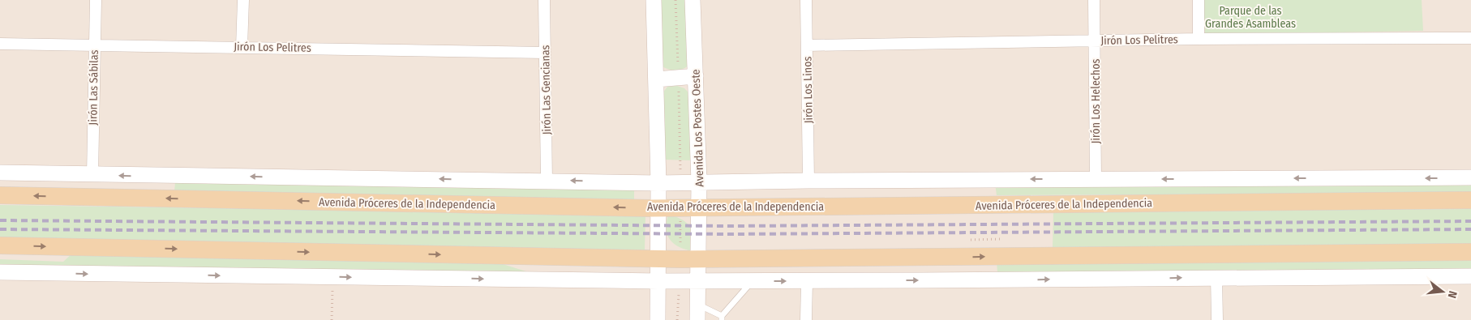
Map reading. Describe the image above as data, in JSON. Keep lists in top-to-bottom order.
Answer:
{
  "streets": {
    "main road": ["Avenida Los Postes Oeste", "Avenida Próceres de la Independencia"],
    "street": [
      "Jirón Los Pelitres",
      "Jirón Las Sábilas",
      "Jirón Las Gencianas",
      "Jirón Los Linos",
      "Jirón Los Helechos"
    ]
  },
  "crossings": [
    ["Jirón Los Pelitres", "Jirón Las Sábilas"],
    ["Jirón Los Pelitres", "Jirón Las Gencianas"],
    ["Jirón Los Pelitres", "Jirón Los Linos"],
    ["Jirón Los Pelitres", "Jirón Los Helechos"],
    ["Avenida Los Postes Oeste", "Avenida Próceres de la Independencia"]
  ],
  "parks": ["Parque de las Grandes Asambleas"],
  "north": "right"
}
